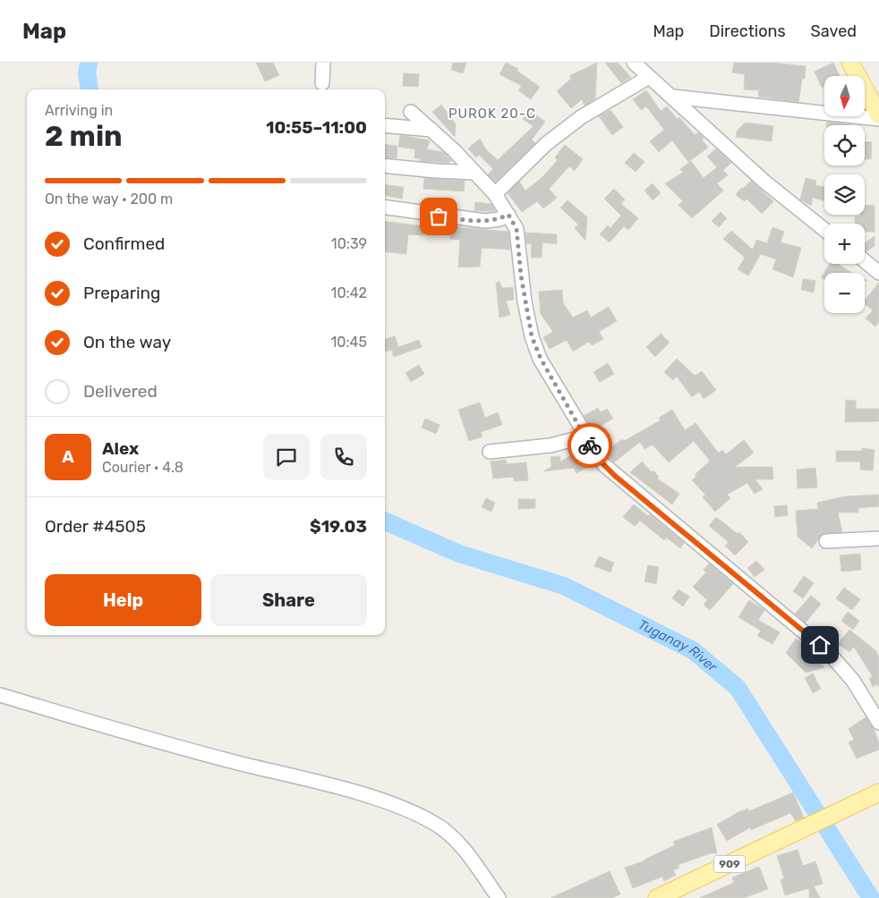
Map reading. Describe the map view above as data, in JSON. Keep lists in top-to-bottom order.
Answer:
{
  "streets": {
    "main road": ["909"]
  },
  "districts": ["PUROK 20-C"],
  "water": ["Tuganay River"],
  "north": "bottom",
  "page": {
    "header": "Map",
    "nav": ["Map", "Directions", "Saved"],
    "map_buttons": ["+", "−"],
    "heading": ["2 min", "Arriving in", "10:55–11:00"],
    "panel": [
      "Alex",
      "Courier · 4.8",
      "Order #4505",
      "$19.03"
    ],
    "bar": "On the way · 200 m",
    "list": [
      ["Confirmed", "10:39"],
      ["Preparing", "10:42"],
      ["On the way", "10:45"],
      "Delivered"
    ],
    "round": "A",
    "buttons": ["Help", "Share"]
  }
}
